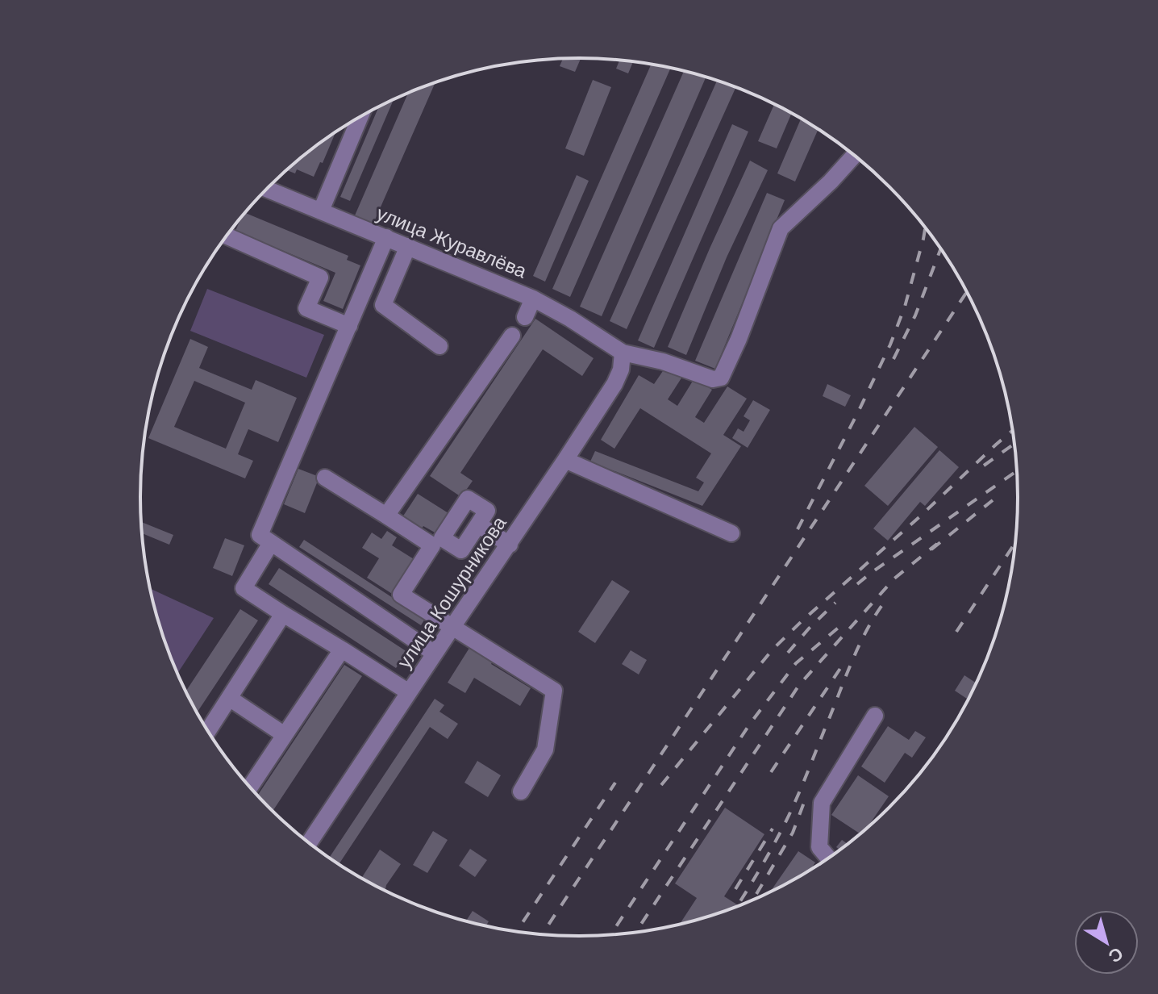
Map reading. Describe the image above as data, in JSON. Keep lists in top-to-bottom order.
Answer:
{
  "streets": {
    "street": ["улица Журавлёва", "улица Кошурникова"]
  },
  "crossings": [
    ["улица Журавлёва", "улица Кошурникова"]
  ],
  "north": "bottom right"
}
